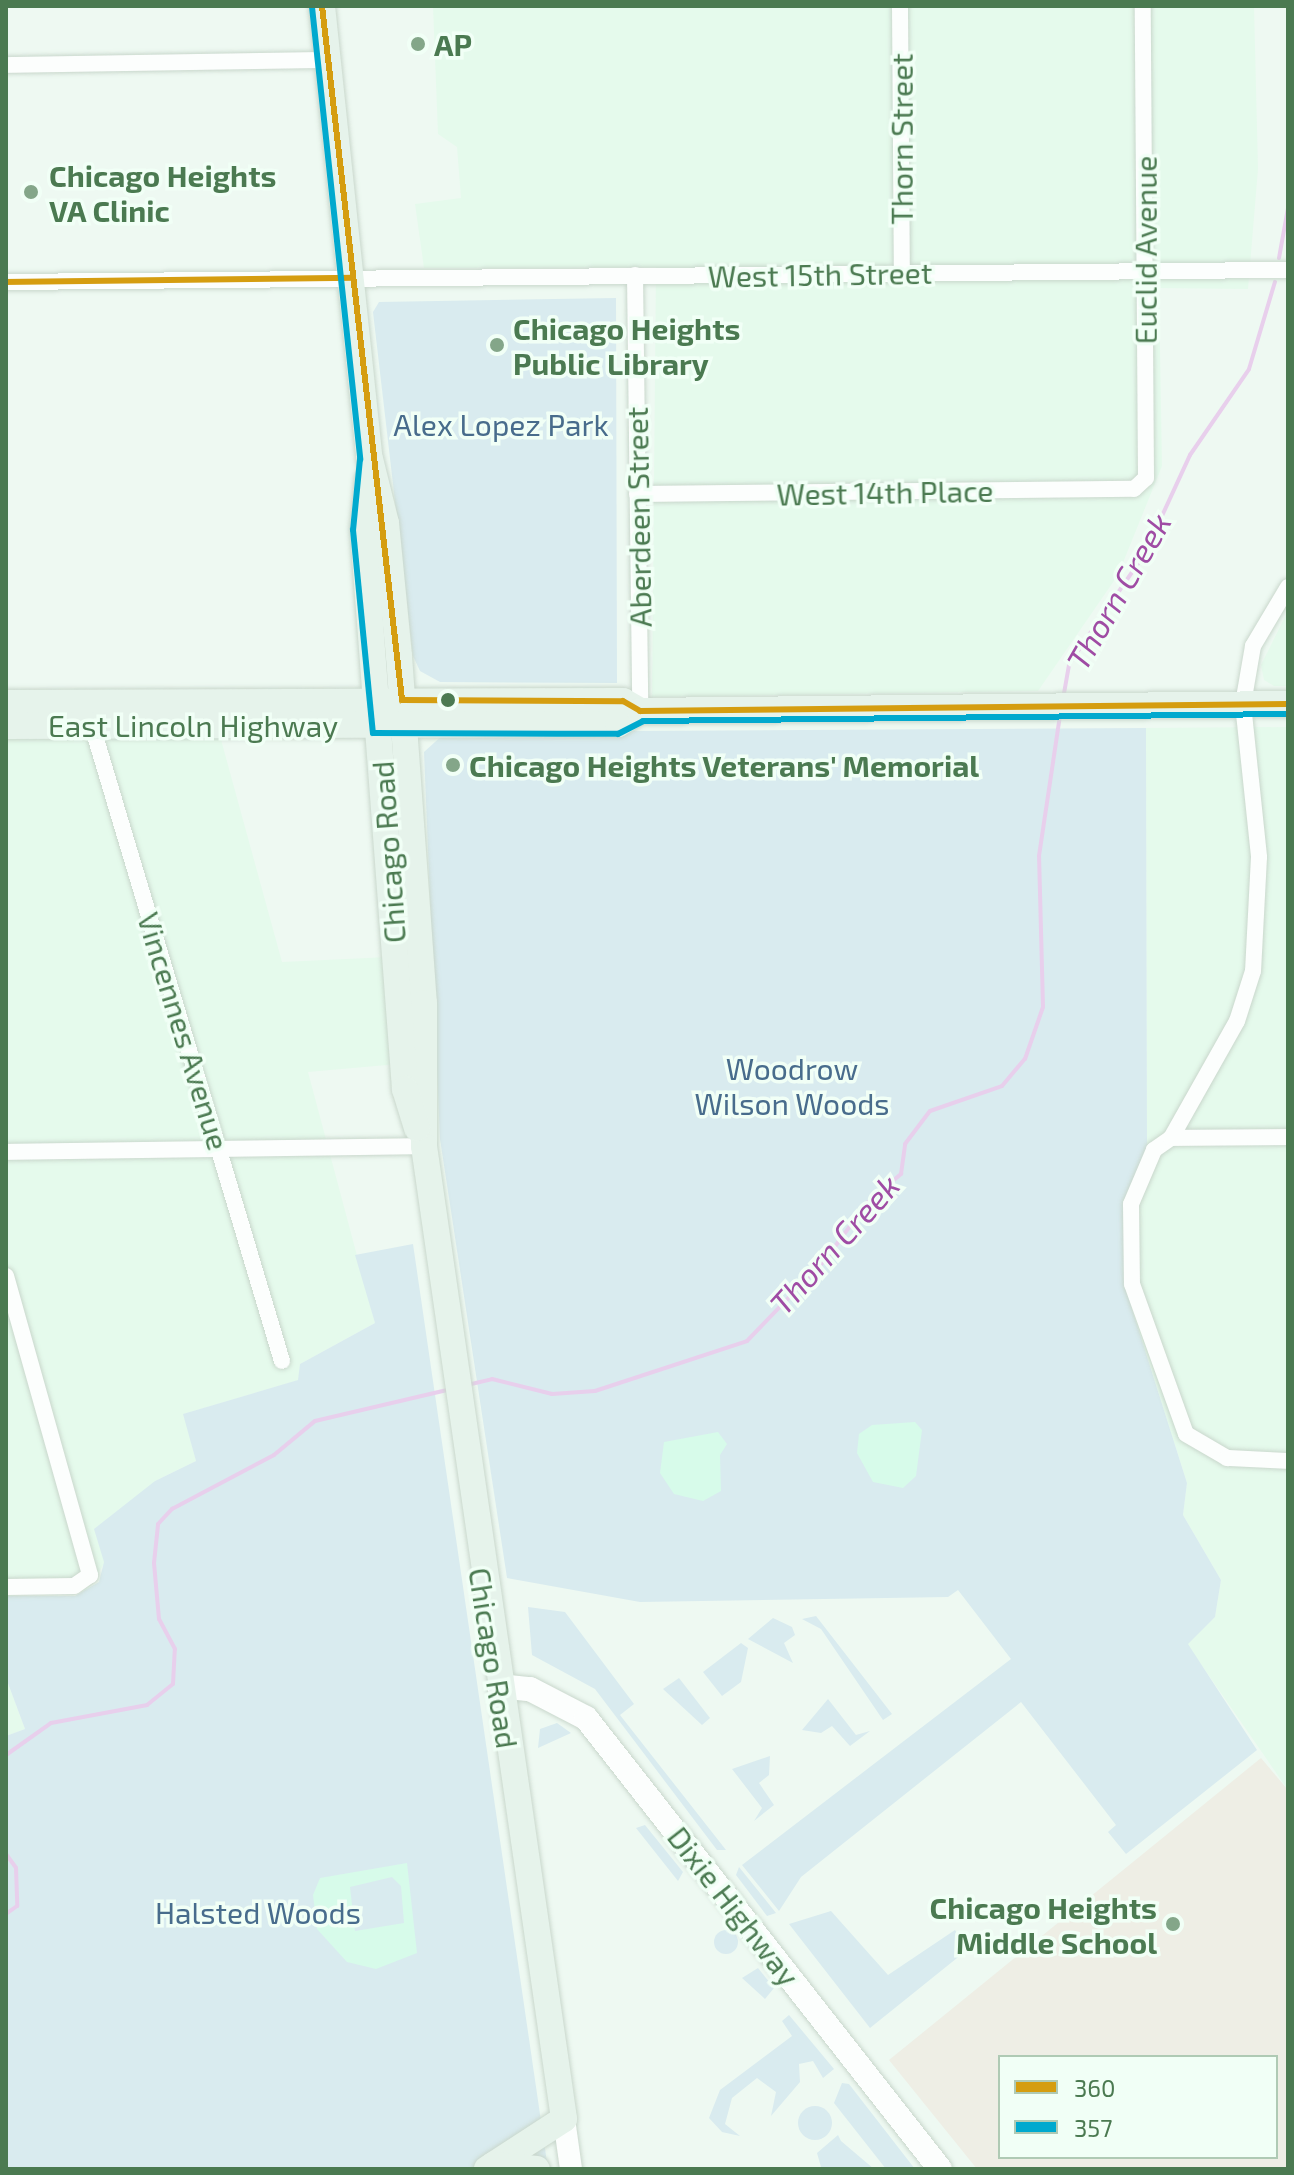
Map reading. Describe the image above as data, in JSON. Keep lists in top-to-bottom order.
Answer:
{
  "streets": {
    "main road": ["East Lincoln Highway", "Chicago Road", "Dixie Highway"],
    "street": [
      "Thorn Street",
      "Euclid Avenue",
      "West 15th Street",
      "West 14th Place",
      "Aberdeen Street",
      "Vincennes Avenue"
    ]
  },
  "crossings": [
    ["Thorn Street", "West 15th Street"],
    ["Euclid Avenue", "West 15th Street"],
    ["Euclid Avenue", "West 14th Place"],
    ["West 15th Street", "Aberdeen Street"],
    ["West 15th Street", "Chicago Road"],
    ["West 14th Place", "Aberdeen Street"],
    ["Aberdeen Street", "East Lincoln Highway"],
    ["East Lincoln Highway", "Chicago Road"],
    ["East Lincoln Highway", "Vincennes Avenue"],
    ["Chicago Road", "Dixie Highway"]
  ],
  "water": ["Thorn Creek"],
  "parks": ["Alex Lopez Park", "Woodrow Wilson Woods", "Halsted Woods"],
  "places": [
    "AP",
    "Chicago Heights VA Clinic",
    "Chicago Heights Public Library",
    "Chicago Heights Veterans' Memorial",
    "Chicago Heights Middle School"
  ],
  "lines": ["transit line 360", "transit line 357"],
  "legend": ["360", "357"]
}
